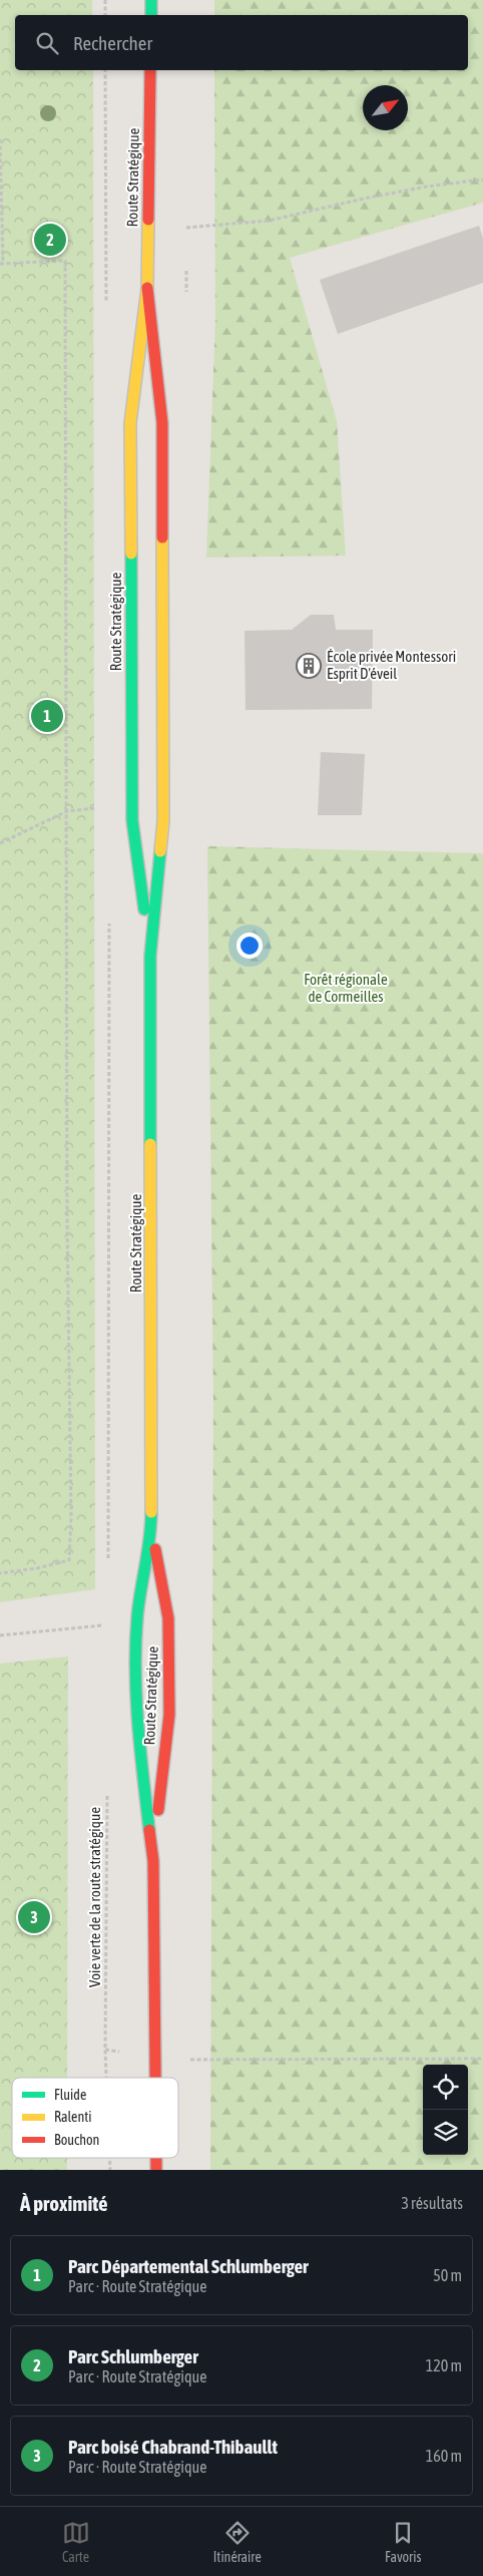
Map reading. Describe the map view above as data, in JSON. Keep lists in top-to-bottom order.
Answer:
{
  "streets": {
    "street": ["Route Stratégique"],
    "path": ["Voie verte de la route stratégique"]
  },
  "parks": ["Forêt régionale de Cormeilles"],
  "places": {
    "building": ["École privée Montessori Esprit D'éveil"]
  },
  "legend": ["Fluide", "Ralenti", "Bouchon"],
  "north": "top right",
  "page": {
    "search": "Rechercher",
    "pins": ["2", "1", "3"],
    "heading": ["À proximité", "3 résultats"],
    "list": [
      {
        "mark": "1",
        "name": "Parc Départemental Schlumberger",
        "note": "Parc · Route Stratégique",
        "value": "50 m"
      },
      {
        "mark": "2",
        "name": "Parc Schlumberger",
        "note": "Parc · Route Stratégique",
        "value": "120 m"
      },
      {
        "mark": "3",
        "name": "Parc boisé Chabrand-Thibaullt",
        "note": "Parc · Route Stratégique",
        "value": "160 m"
      }
    ],
    "nav": ["Carte", "Itinéraire", "Favoris"]
  }
}
